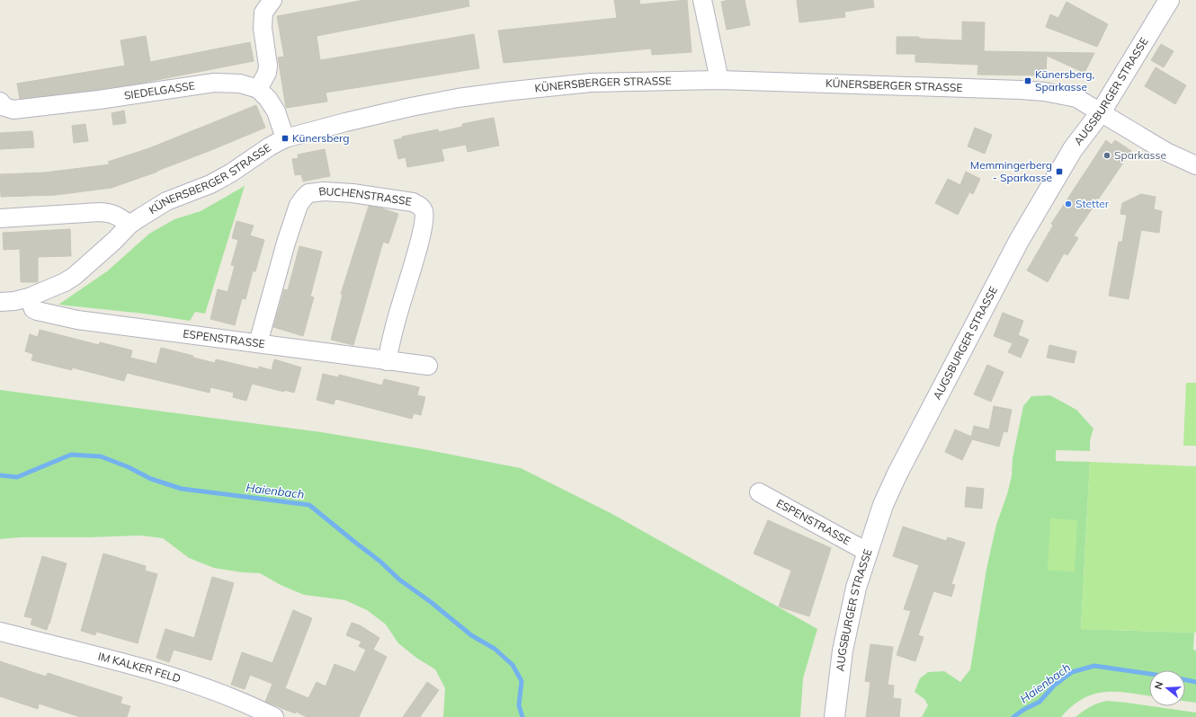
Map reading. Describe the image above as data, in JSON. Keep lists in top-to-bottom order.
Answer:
{
  "streets": {
    "street": [
      "KÜNERSBERGER STRASSE",
      "SIEDELGASSE",
      "AUGSBURGER STRASSE",
      "BUCHENSTRASSE",
      "ESPENSTRASSE",
      "IM KALKER FELD"
    ]
  },
  "crossings": [
    ["KÜNERSBERGER STRASSE", "AUGSBURGER STRASSE"],
    ["KÜNERSBERGER STRASSE", "ESPENSTRASSE"],
    ["AUGSBURGER STRASSE", "ESPENSTRASSE"],
    ["BUCHENSTRASSE", "ESPENSTRASSE"]
  ],
  "water": ["Haienbach"],
  "places": {
    "transit": ["Künersberg, Sparkasse", "Künersberg", "Memmingerberg - Sparkasse"],
    "other": ["Sparkasse", "Stetter"]
  },
  "north": "left"
}
